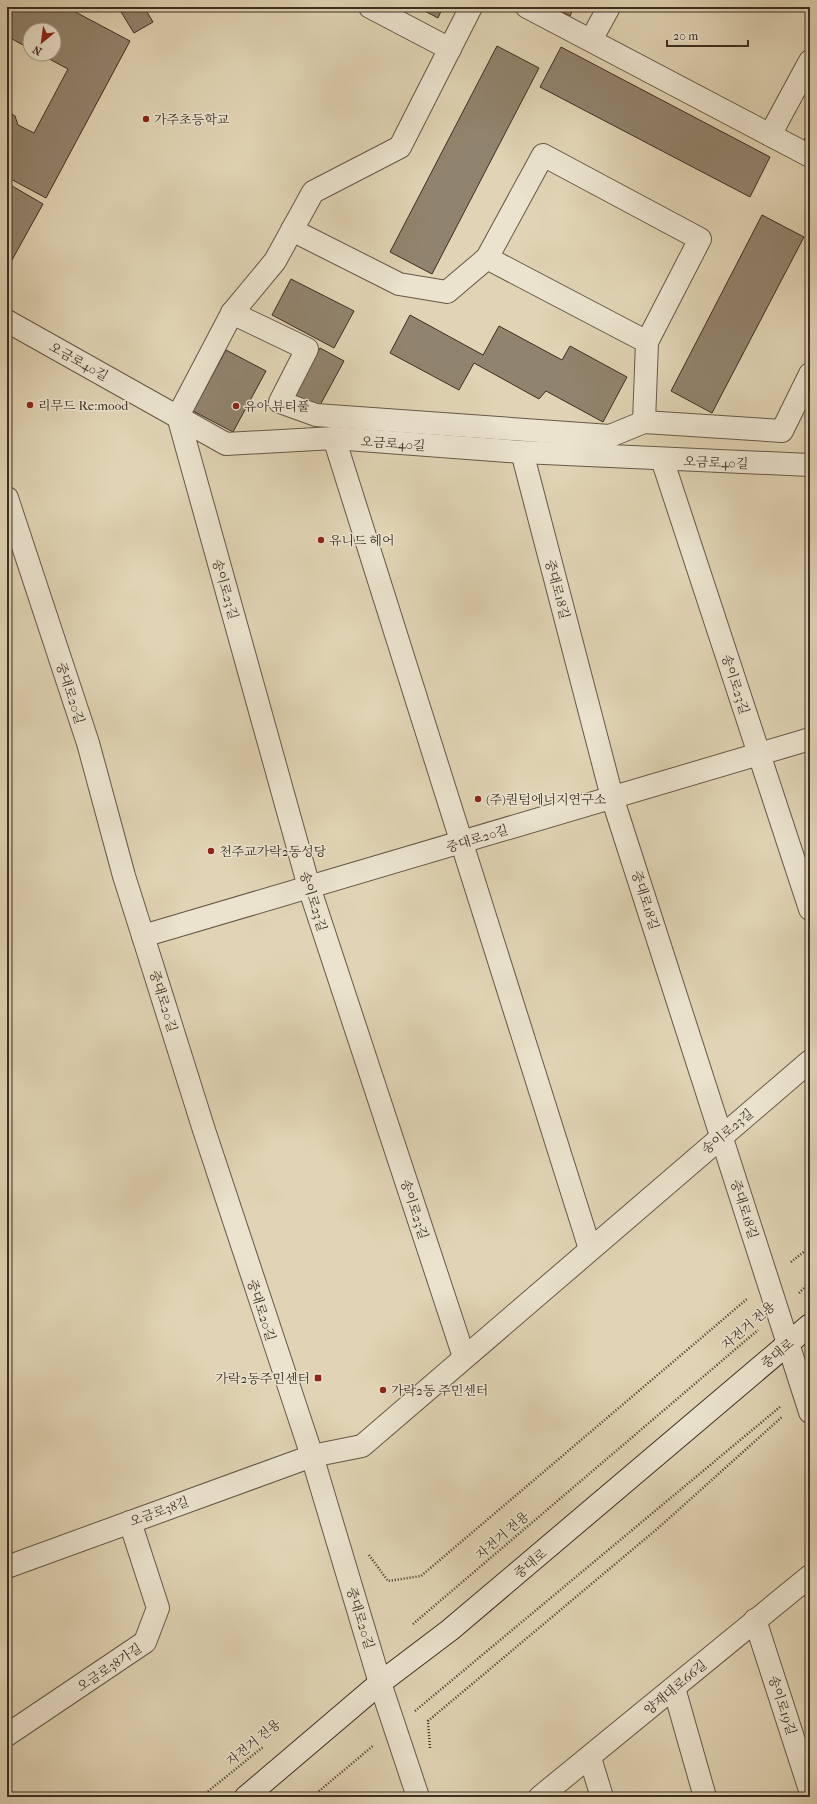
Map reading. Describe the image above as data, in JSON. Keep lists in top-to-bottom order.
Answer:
{
  "streets": {
    "street": [
      "오금로40길",
      "송이로23길",
      "중대로18길",
      "중대로20길",
      "중대로",
      "오금로38길",
      "오금로38가길",
      "양재대로66길",
      "송이로19길"
    ],
    "path": ["자전거 전용"]
  },
  "crossings": [
    ["오금로40길", "송이로23길"],
    ["오금로40길", "중대로18길"],
    ["송이로23길", "중대로18길"],
    ["송이로23길", "중대로20길"],
    ["송이로23길", "오금로38길"],
    ["중대로18길", "중대로20길"],
    ["중대로18길", "자전거 전용"],
    ["중대로18길", "중대로"],
    ["중대로20길", "중대로"],
    ["중대로20길", "오금로38길"],
    ["오금로38길", "오금로38가길"],
    ["양재대로66길", "송이로19길"]
  ],
  "places": {
    "other": [
      "가주초등학교",
      "리무드 Re:mood",
      "유아 뷰티풀",
      "유니드 헤어",
      "(주)퀀텀에너지연구소",
      "천주교가락2동성당",
      "가락2동 주민센터"
    ],
    "transit": ["가락2동주민센터"]
  },
  "scale_bar": "20 m",
  "north": "bottom left"
}
